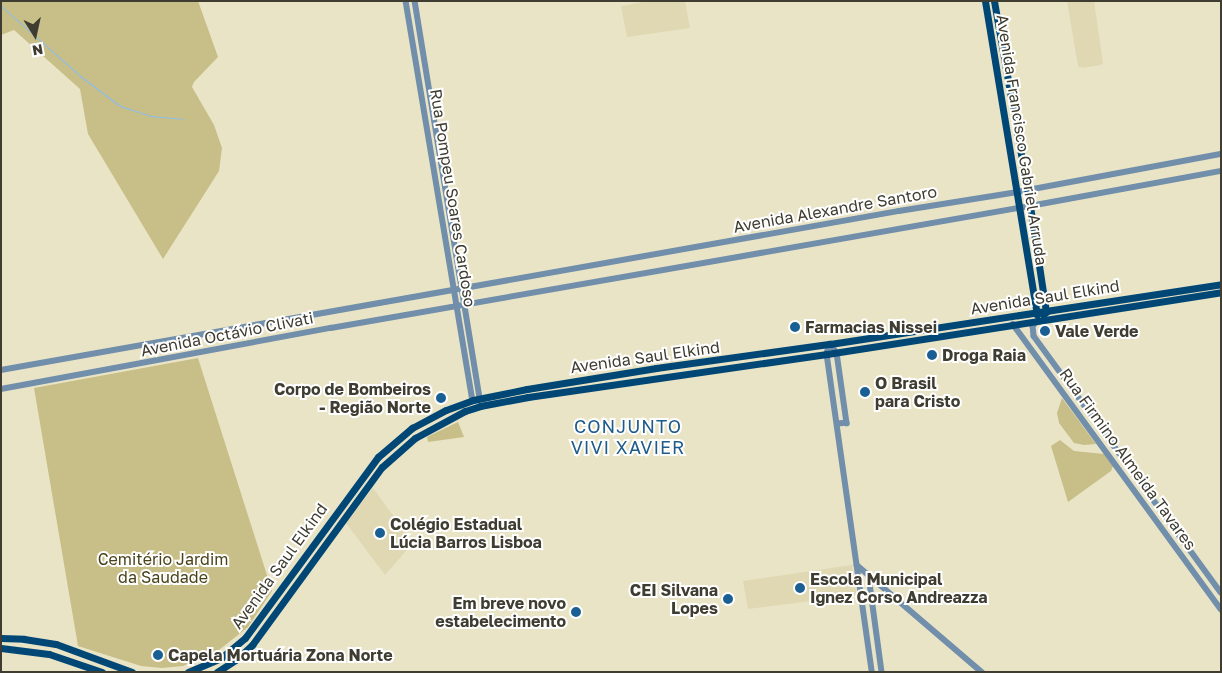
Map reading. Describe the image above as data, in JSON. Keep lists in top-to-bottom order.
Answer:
{
  "streets": {
    "main road": ["Avenida Francisco Gabriel Arruda", "Avenida Saul Elkind"],
    "street": [
      "Rua Pompeu Soares Cardoso",
      "Avenida Alexandre Santoro",
      "Avenida Octávio Clivati",
      "Rua Firmino Almeida Tavares"
    ]
  },
  "crossings": [
    ["Avenida Francisco Gabriel Arruda", "Avenida Alexandre Santoro"],
    ["Avenida Francisco Gabriel Arruda", "Avenida Saul Elkind"],
    ["Avenida Francisco Gabriel Arruda", "Rua Firmino Almeida Tavares"],
    ["Rua Pompeu Soares Cardoso", "Avenida Alexandre Santoro"],
    ["Rua Pompeu Soares Cardoso", "Avenida Saul Elkind"],
    ["Rua Pompeu Soares Cardoso", "Avenida Octávio Clivati"],
    ["Avenida Alexandre Santoro", "Avenida Octávio Clivati"],
    ["Avenida Saul Elkind", "Rua Firmino Almeida Tavares"]
  ],
  "districts": ["CONJUNTO VIVI XAVIER"],
  "parks": ["Cemitério Jardim da Saudade"],
  "places": [
    "Farmacias Nissei",
    "Vale Verde",
    "Droga Raia",
    "O Brasil para Cristo",
    "Corpo de Bombeiros - Região Norte",
    "Colégio Estadual Lúcia Barros Lisboa",
    "Escola Municipal Ignez Corso Andreazza",
    "CEI Silvana Lopes",
    "Em breve novo estabelecimento",
    "Capela Mortuária Zona Norte"
  ],
  "north": "bottom"
}
